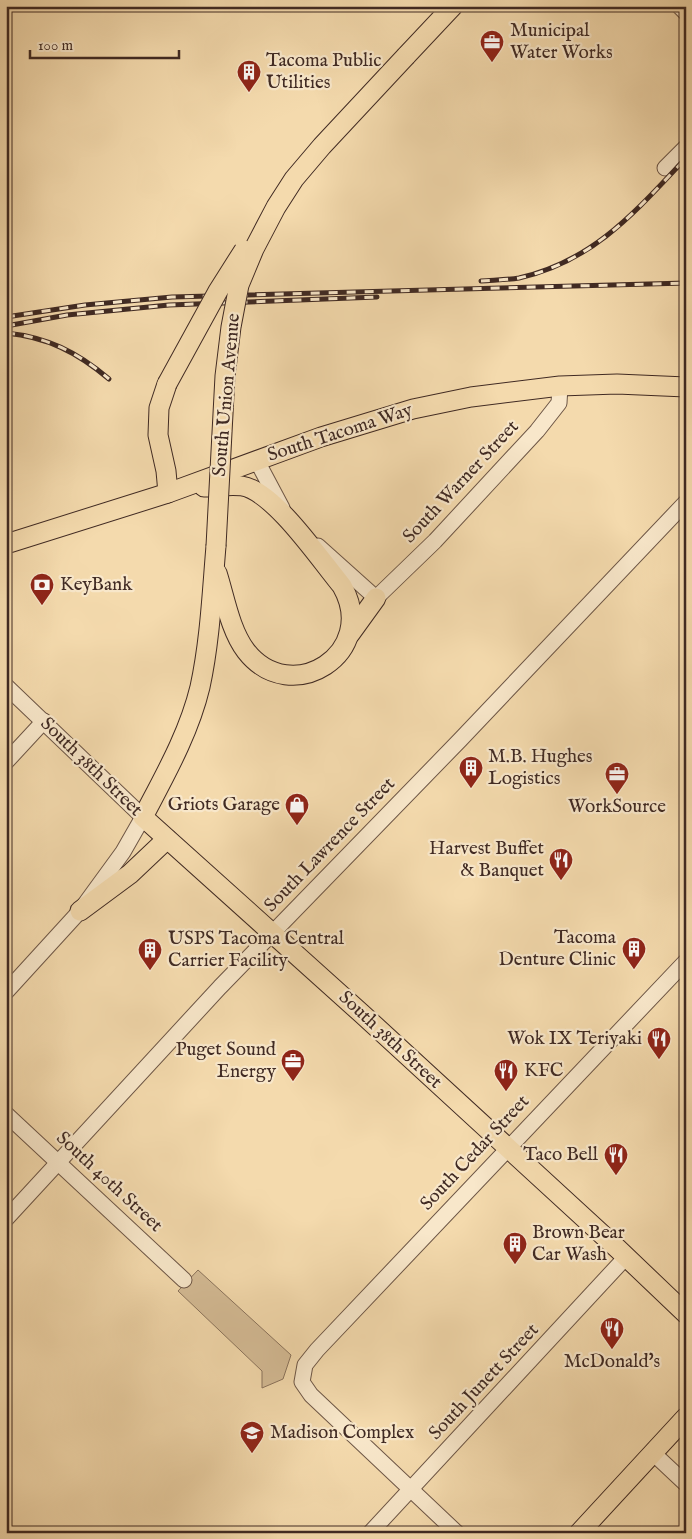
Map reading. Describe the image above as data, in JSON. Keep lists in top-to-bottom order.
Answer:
{
  "streets": {
    "main road": ["South Union Avenue", "South Tacoma Way", "South 38th Street"],
    "street": [
      "South Warner Street",
      "South Lawrence Street",
      "South Cedar Street",
      "South 40th Street",
      "South Junett Street"
    ]
  },
  "crossings": [
    ["South Union Avenue", "South 38th Street"],
    ["South Tacoma Way", "South Warner Street"],
    ["South 38th Street", "South Lawrence Street"],
    ["South 38th Street", "South Cedar Street"],
    ["South 38th Street", "South Junett Street"],
    ["South Lawrence Street", "South 40th Street"],
    ["South Cedar Street", "South Junett Street"]
  ],
  "places": {
    "office": ["Municipal Water Works", "WorkSource", "Puget Sound Energy"],
    "building": [
      "Tacoma Public Utilities",
      "M.B. Hughes Logistics",
      "Tacoma Denture Clinic",
      "USPS Tacoma Central Carrier Facility",
      "Brown Bear Car Wash"
    ],
    "bank": ["KeyBank"],
    "shop": ["Griots Garage"],
    "restaurant": [
      "Harvest Buffet & Banquet",
      "Wok IX Teriyaki",
      "KFC",
      "Taco Bell",
      "McDonald's"
    ],
    "school or university": ["Madison Complex"]
  },
  "scale_bar": "100 m"
}
